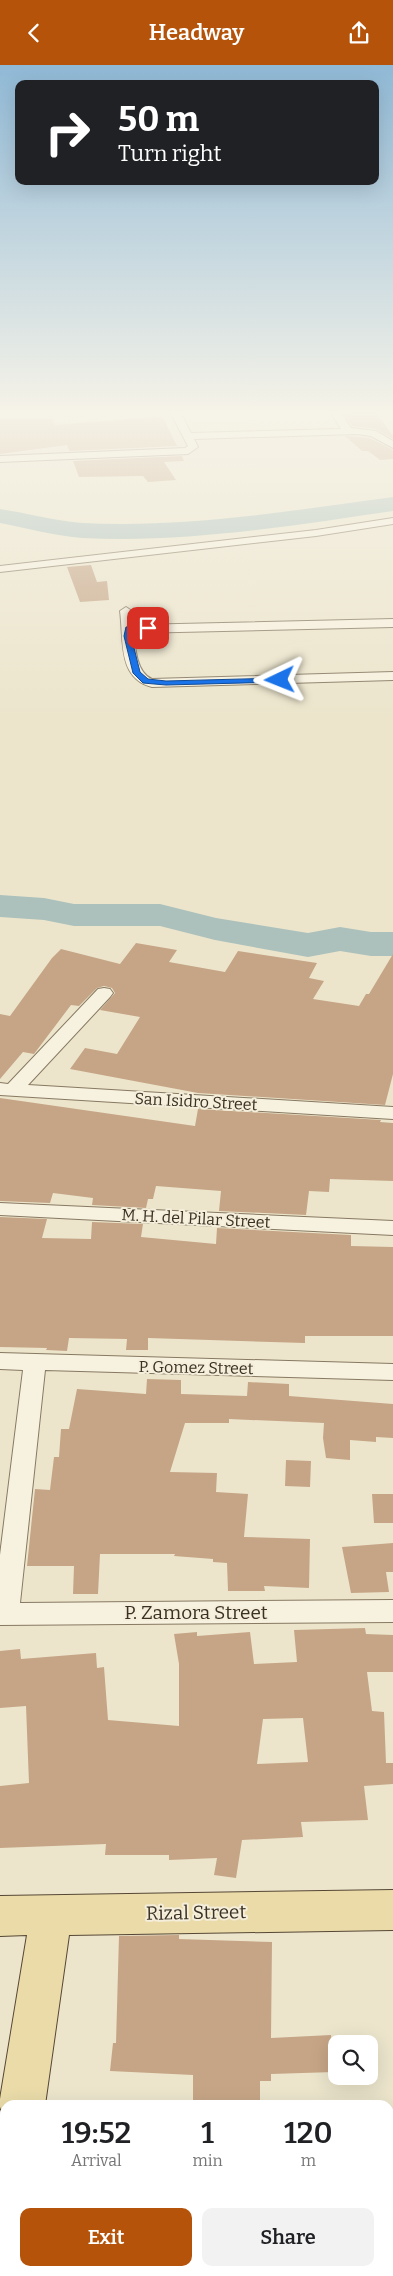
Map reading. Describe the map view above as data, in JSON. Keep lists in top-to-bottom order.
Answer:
{
  "streets": {
    "main road": ["Rizal Street"],
    "street": [
      "San Isidro Street",
      "M. H. del Pilar Street",
      "P. Gomez Street",
      "P. Zamora Street"
    ]
  },
  "page": {
    "header": "Headway",
    "turn": ["50 m", "Turn right"],
    "eta": [
      "19:52",
      "Arrival",
      "1",
      "min",
      "120",
      "m"
    ],
    "buttons": ["Exit", "Share"]
  }
}
